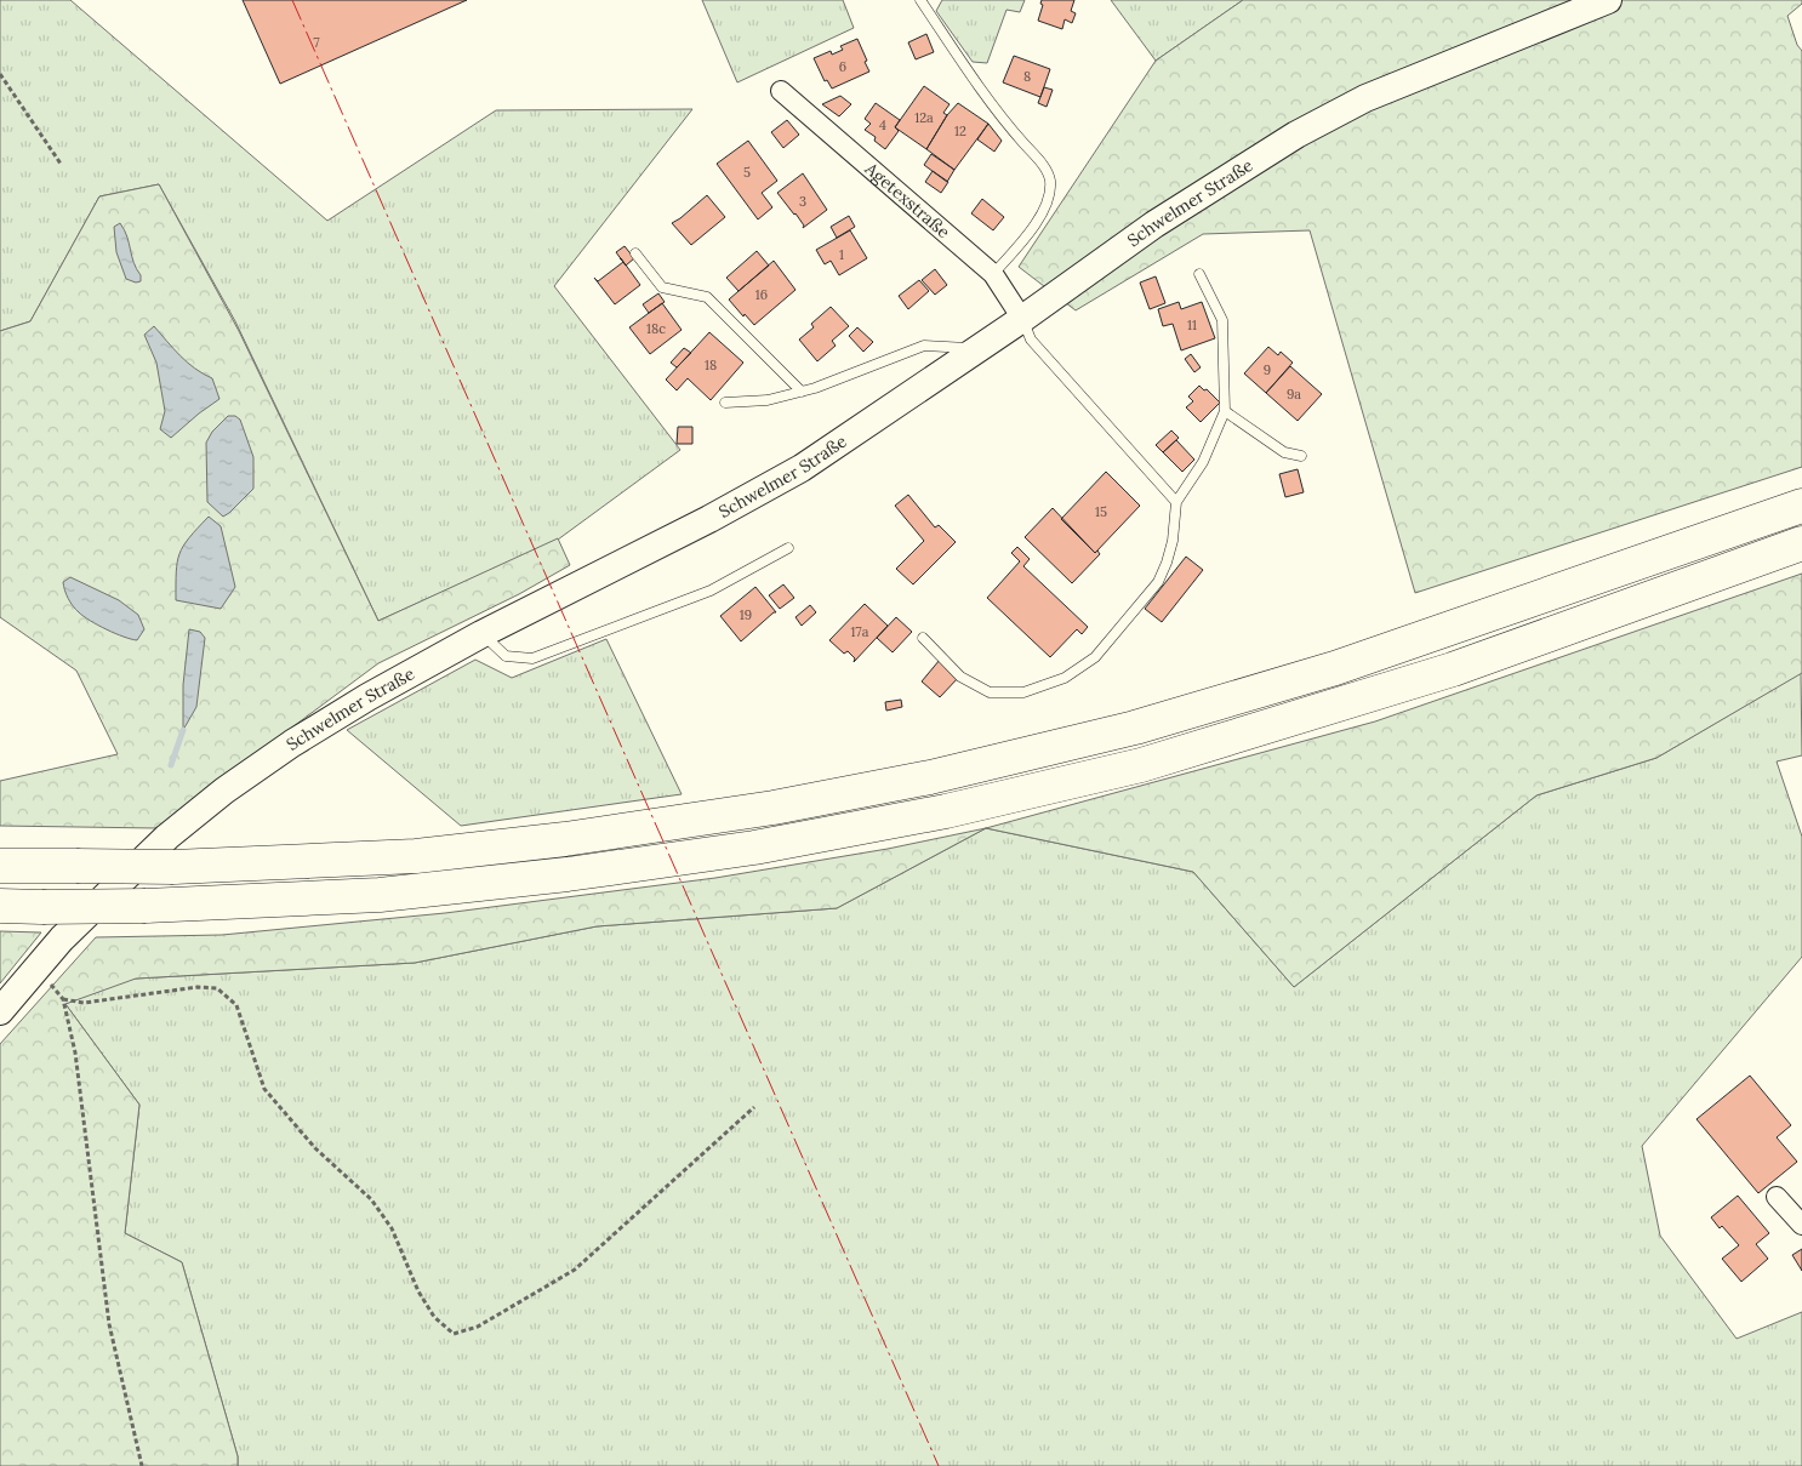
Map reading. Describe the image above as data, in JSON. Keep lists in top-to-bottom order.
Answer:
{
  "streets": {
    "main road": ["Schwelmer Straße"],
    "street": ["Agetexstraße"]
  },
  "crossings": [
    ["Agetexstraße", "Schwelmer Straße"]
  ],
  "house_numbers": [
    "7",
    "6",
    "8",
    "12a",
    "4",
    "12",
    "5",
    "3",
    "1",
    "16",
    "11",
    "18c",
    "18",
    "9",
    "9a",
    "15",
    "19",
    "17a"
  ]
}
